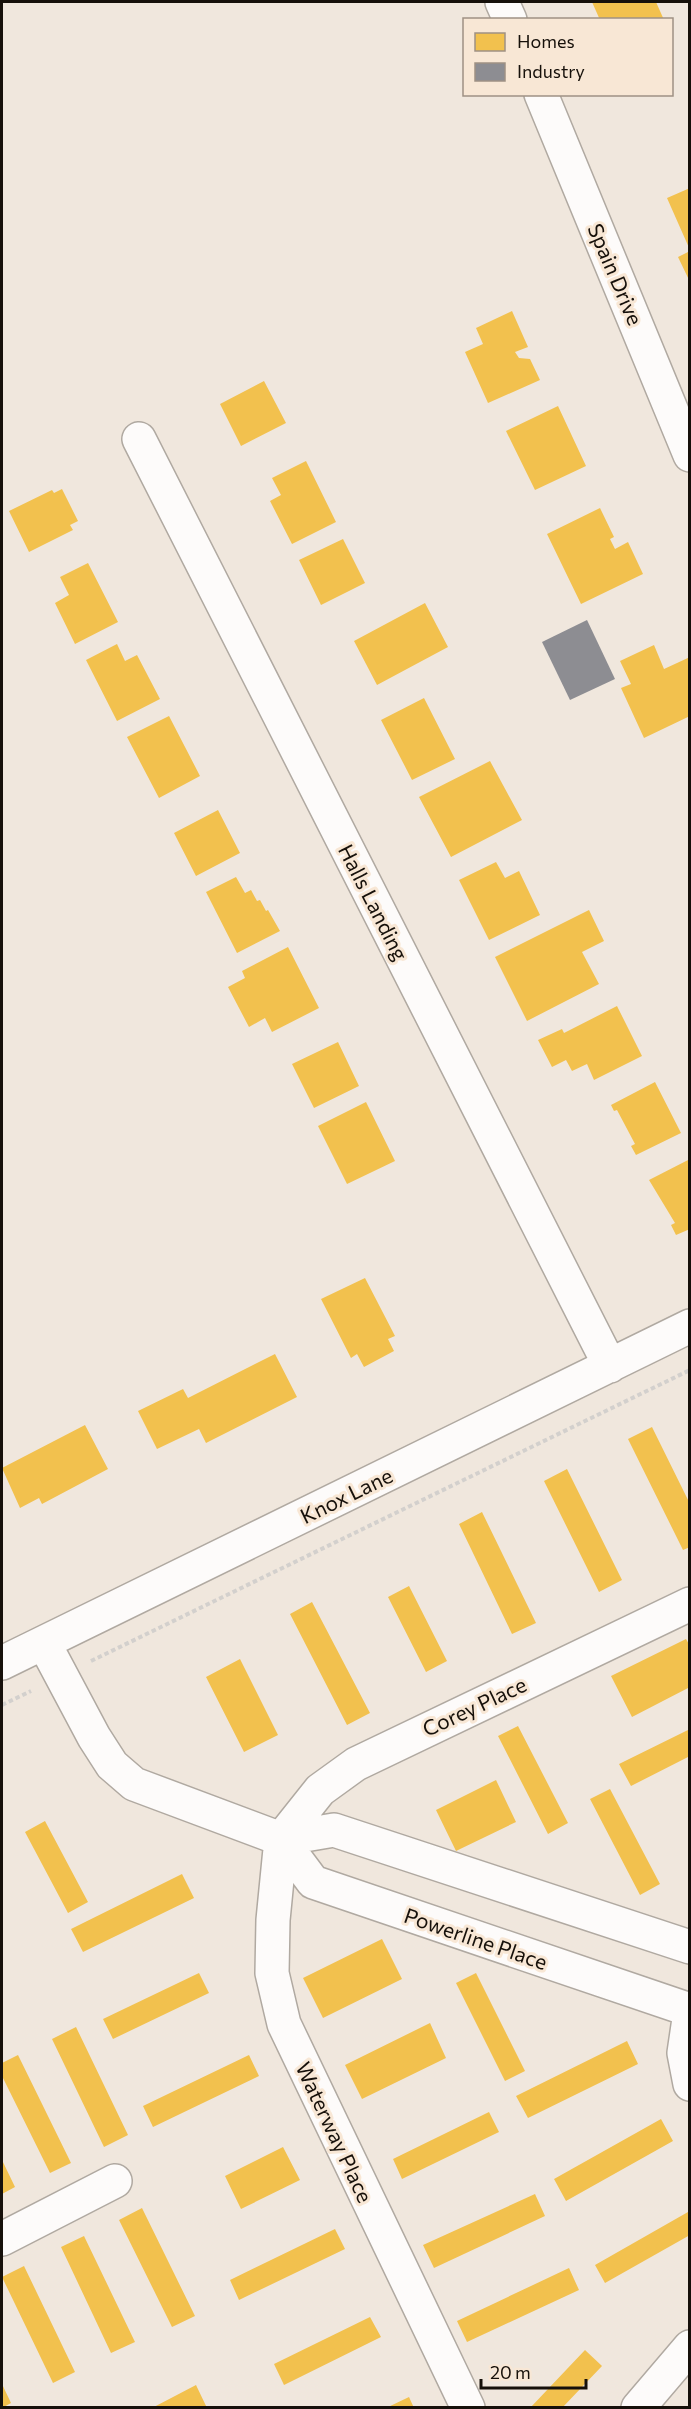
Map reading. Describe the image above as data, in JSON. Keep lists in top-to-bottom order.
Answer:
{
  "streets": {
    "street": [
      "Spain Drive",
      "Halls Landing",
      "Knox Lane",
      "Corey Place",
      "Powerline Place",
      "Waterway Place"
    ]
  },
  "crossings": [
    ["Halls Landing", "Knox Lane"],
    ["Corey Place", "Powerline Place"],
    ["Corey Place", "Waterway Place"],
    ["Powerline Place", "Waterway Place"]
  ],
  "legend": ["Homes", "Industry"],
  "scale_bar": "20 m"
}
